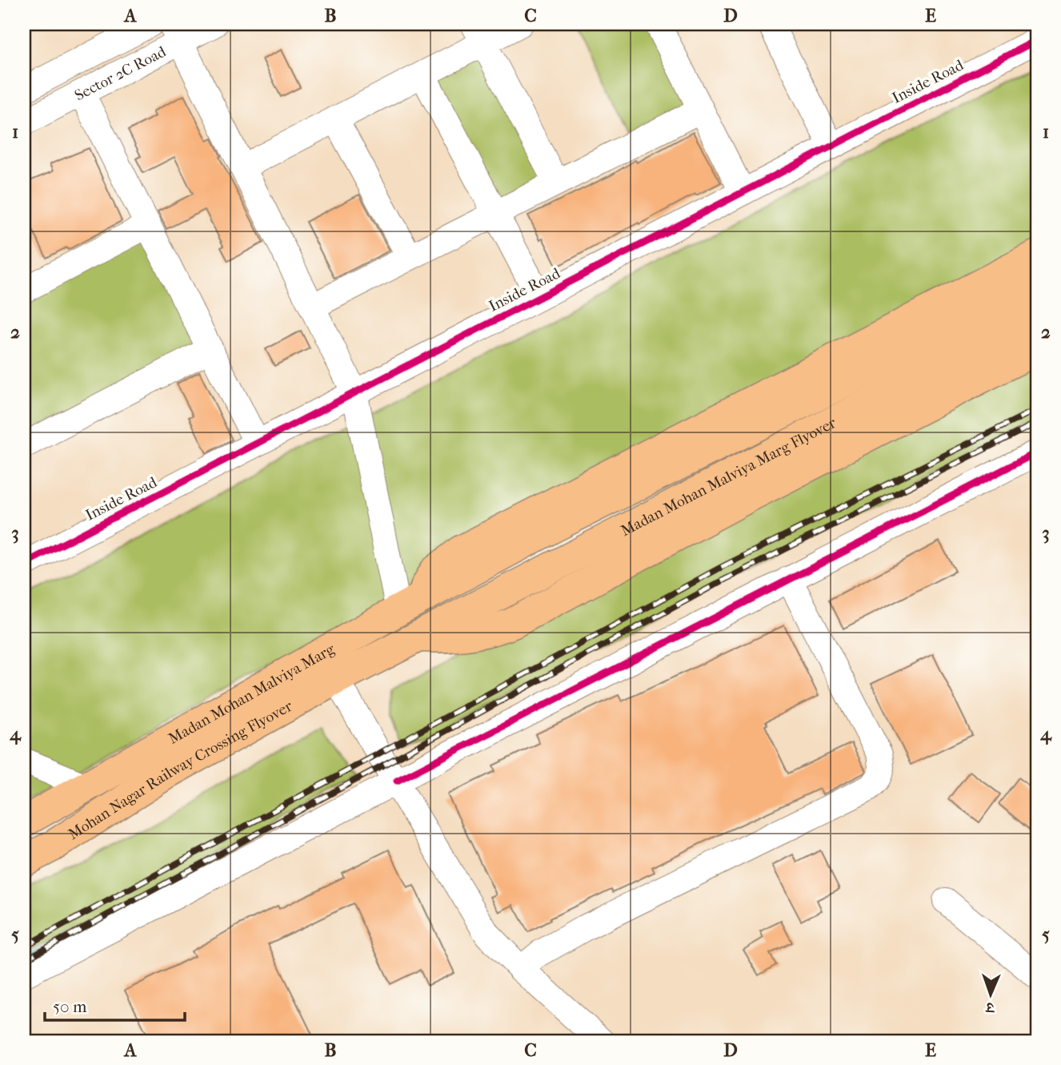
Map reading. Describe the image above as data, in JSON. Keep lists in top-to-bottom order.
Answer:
{
  "streets": {
    "main road": ["Madan Mohan Malviya Marg Flyover", "Madan Mohan Malviya Marg", "Mohan Nagar Railway Crossing Flyover"],
    "street": ["Sector 2C Road", "Inside Road"]
  },
  "crossings": [
    ["Madan Mohan Malviya Marg Flyover", "Madan Mohan Malviya Marg"],
    ["Madan Mohan Malviya Marg", "Mohan Nagar Railway Crossing Flyover"]
  ],
  "scale_bar": "50 m",
  "north": "bottom",
  "grid": {
    "columns": [
      "A",
      "B",
      "C",
      "D",
      "E"
    ],
    "rows": [
      "1",
      "2",
      "3",
      "4",
      "5"
    ]
  }
}
